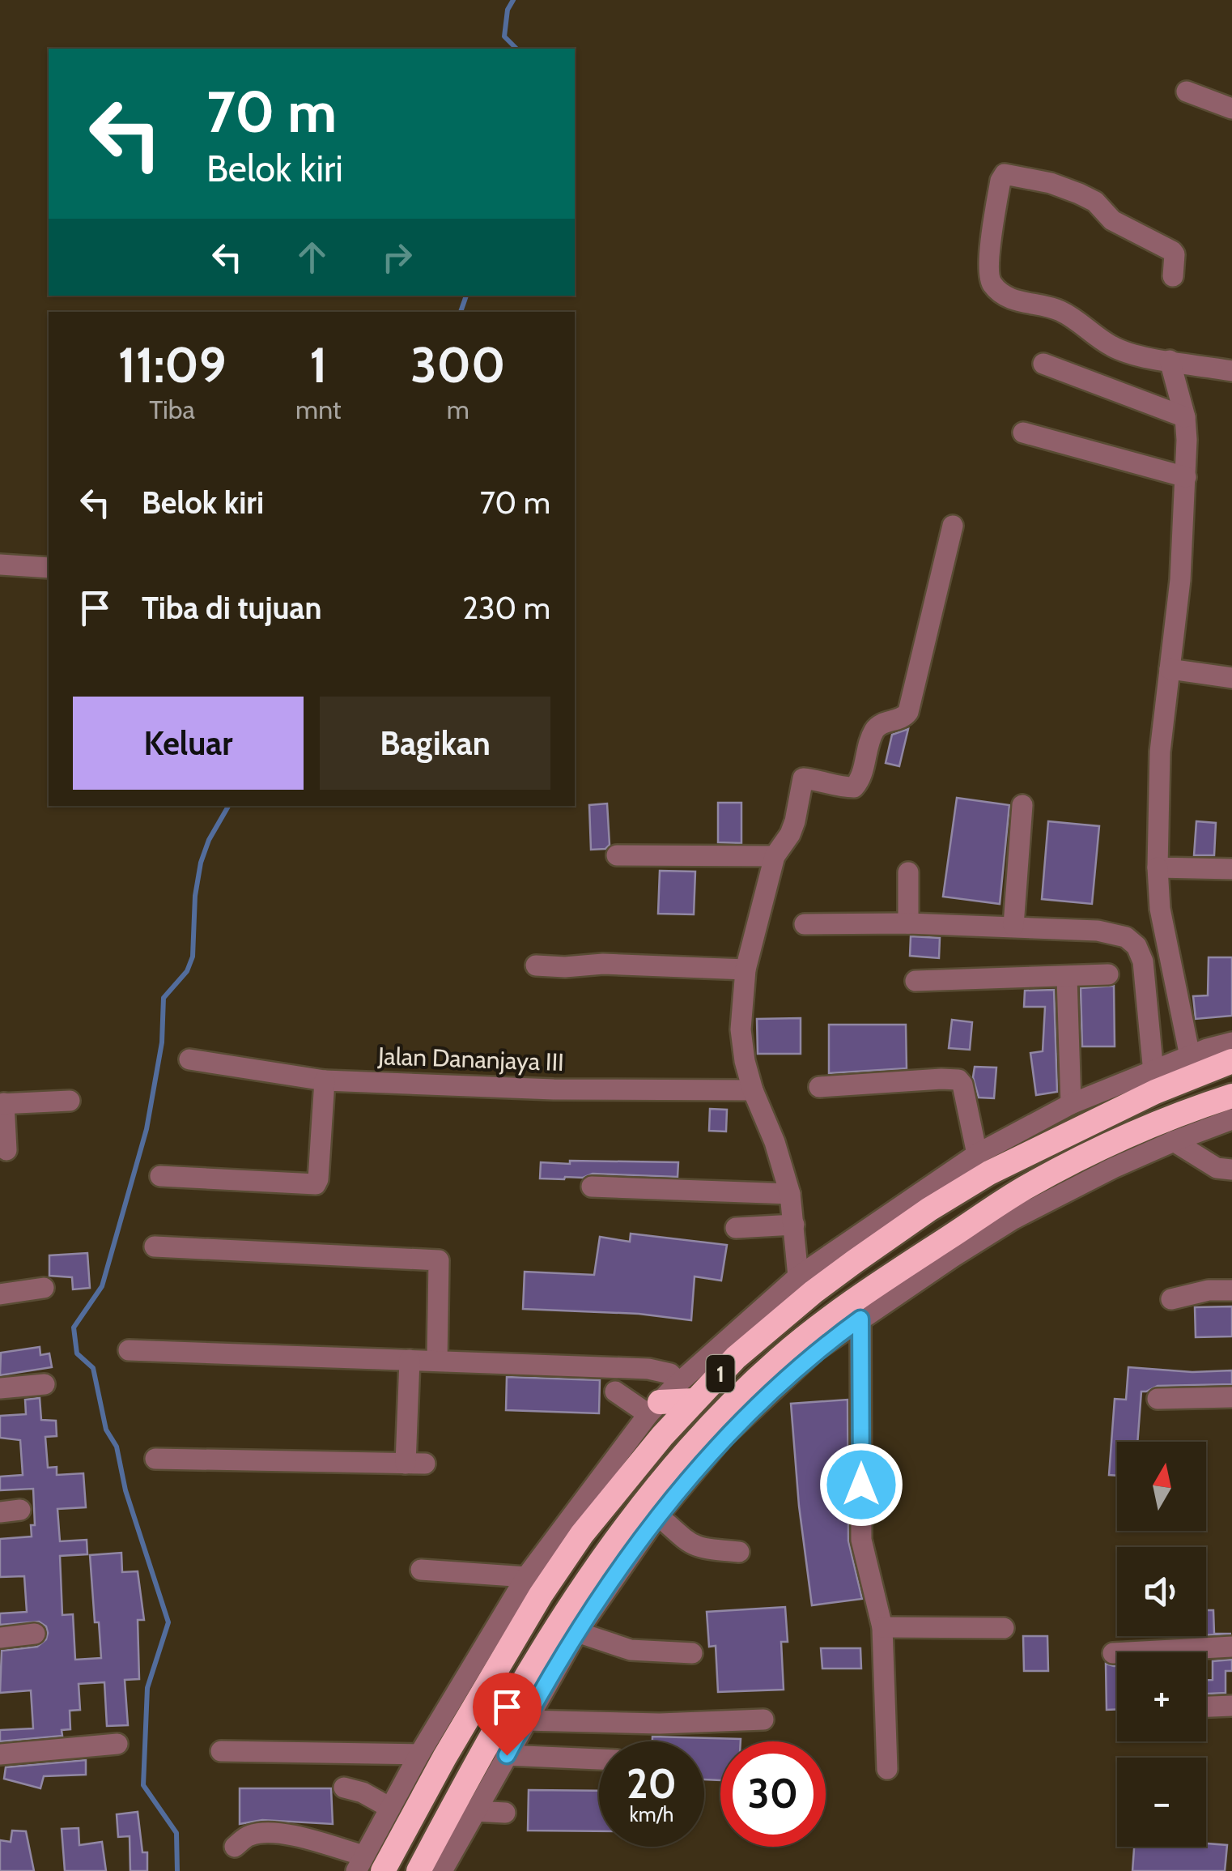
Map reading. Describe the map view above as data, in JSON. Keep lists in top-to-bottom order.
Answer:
{
  "streets": {
    "highway": ["1"],
    "street": ["Jalan Dananjaya III"]
  },
  "north": "top",
  "page": {
    "turn": ["70 m", "Belok kiri"],
    "eta": [
      "11:09",
      "Tiba",
      "1",
      "mnt",
      "300",
      "m"
    ],
    "list": [
      {
        "name": "Belok kiri",
        "value": "70 m"
      },
      {
        "name": "Tiba di tujuan",
        "value": "230 m"
      }
    ],
    "buttons": ["Keluar", "Bagikan"],
    "map_buttons": ["+", "−"],
    "speed": "20 km/h",
    "limit": "30"
  }
}
